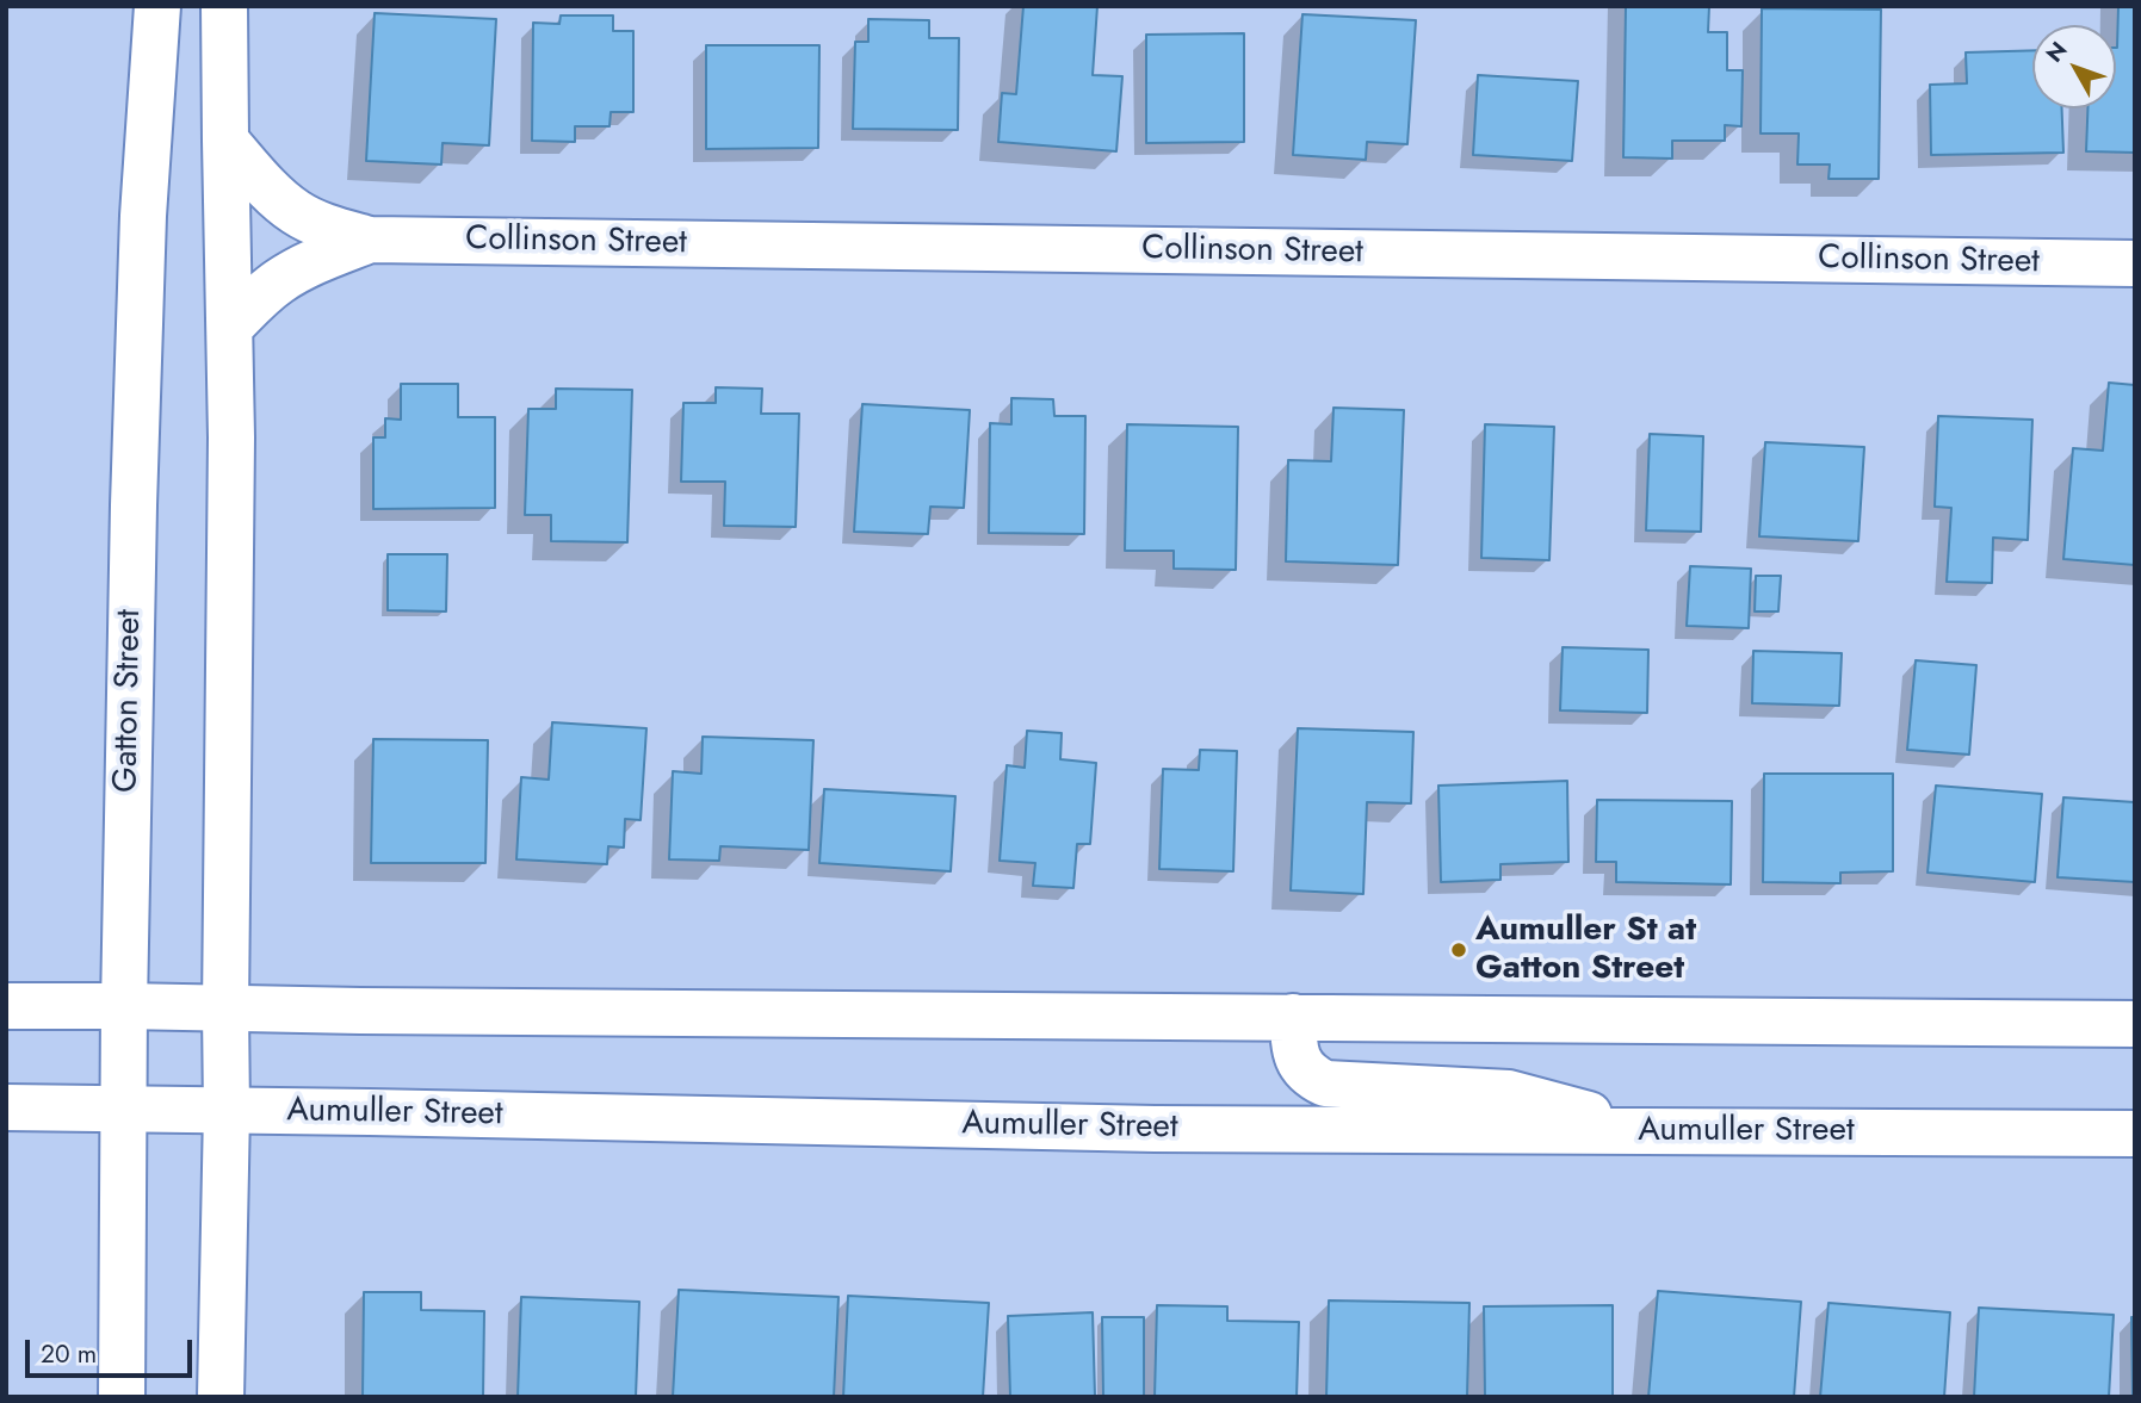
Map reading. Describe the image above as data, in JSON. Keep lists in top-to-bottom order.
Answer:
{
  "streets": {
    "street": ["Collinson Street", "Gatton Street", "Aumuller Street"]
  },
  "crossings": [
    ["Gatton Street", "Aumuller Street"]
  ],
  "places": ["Aumuller St at Gatton Street"],
  "scale_bar": "20 m",
  "north": "top left"
}
